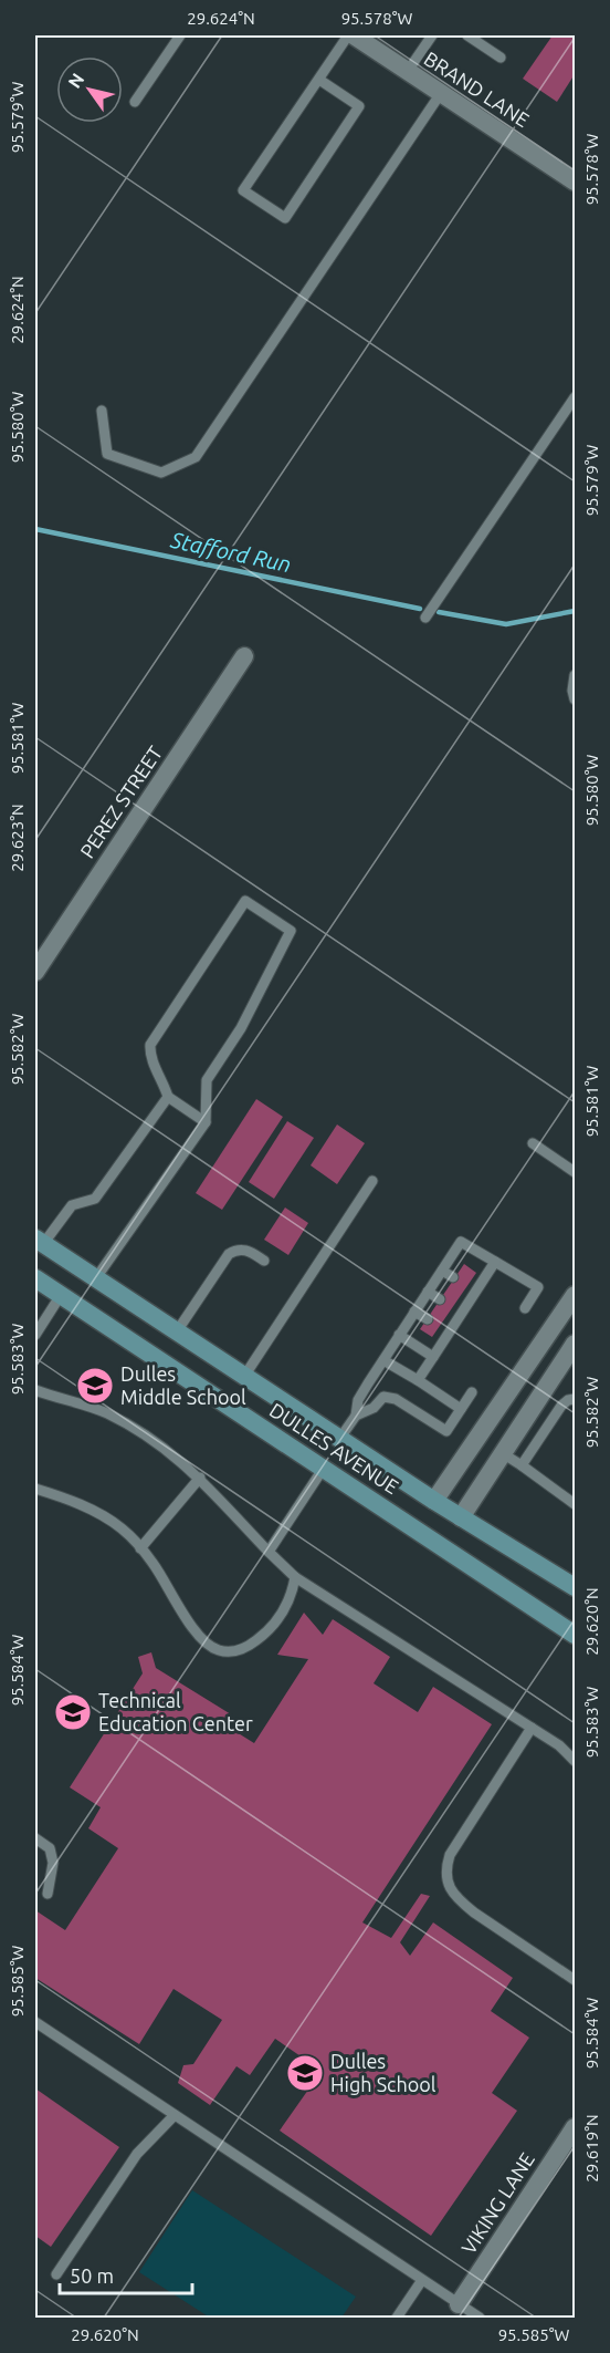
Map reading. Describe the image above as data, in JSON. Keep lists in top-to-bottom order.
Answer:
{
  "streets": {
    "main road": ["DULLES AVENUE"],
    "street": ["BRAND LANE", "PEREZ STREET", "VIKING LANE"]
  },
  "water": ["Stafford Run"],
  "places": {
    "school or university": ["Dulles Middle School", "Technical Education Center", "Dulles High School"]
  },
  "scale_bar": "50 m",
  "north": "top left",
  "coordinates": [
    "29.624°N",
    "95.578°W",
    "95.579°W",
    "95.580°W",
    "95.581°W",
    "29.623°N",
    "95.582°W",
    "95.583°W",
    "29.620°N",
    "95.584°W",
    "95.585°W",
    "29.619°N"
  ]
}
